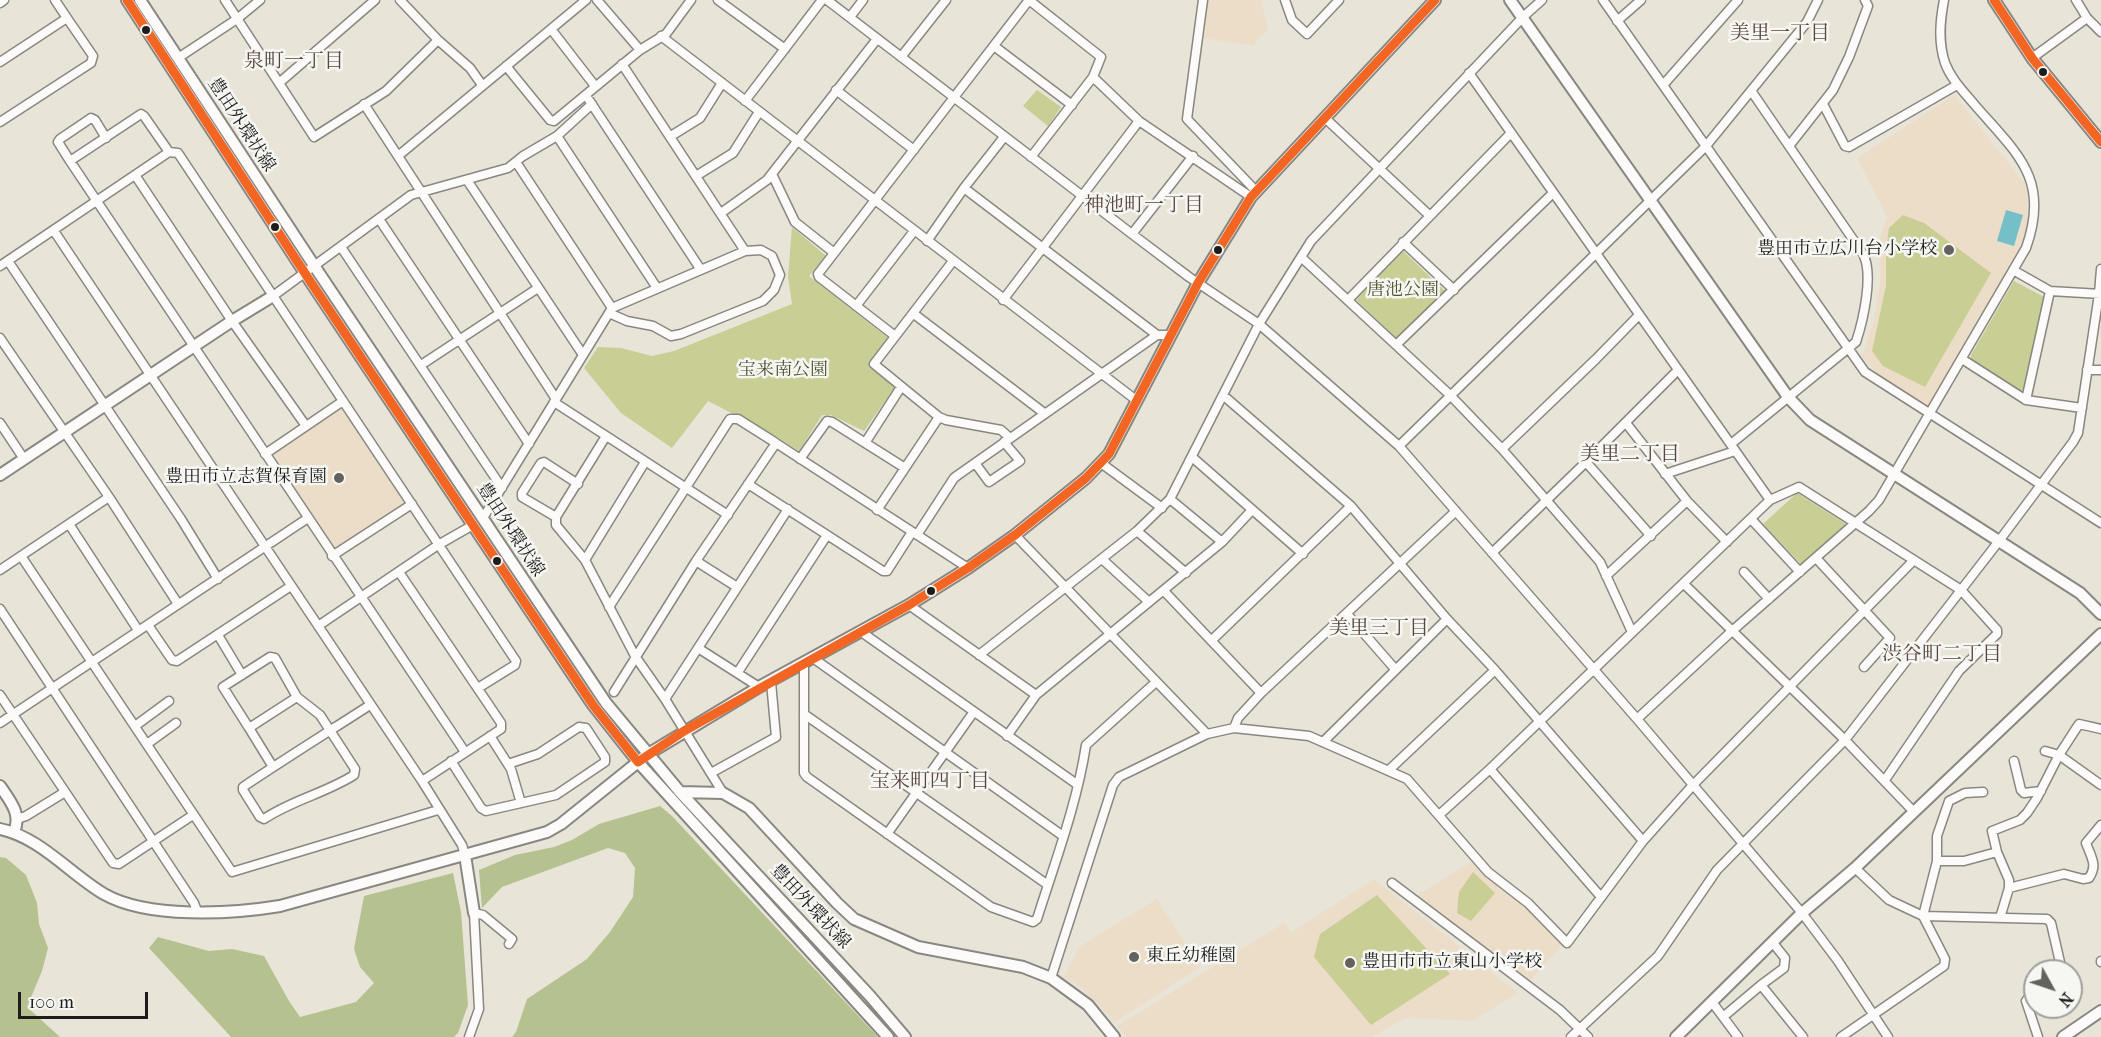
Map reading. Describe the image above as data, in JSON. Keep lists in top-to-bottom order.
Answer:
{
  "streets": {
    "street": ["豊田外環状線"]
  },
  "districts": [
    "美里一丁目",
    "泉町一丁目",
    "神池町一丁目",
    "美里二丁目",
    "美里三丁目",
    "渋谷町二丁目",
    "宝来町四丁目"
  ],
  "parks": ["唐池公園", "宝来南公園"],
  "places": [
    "豊田市立広川台小学校",
    "豊田市立志賀保育園",
    "東丘幼稚園",
    "豊田市市立東山小学校"
  ],
  "scale_bar": "100 m",
  "north": "bottom right"
}
